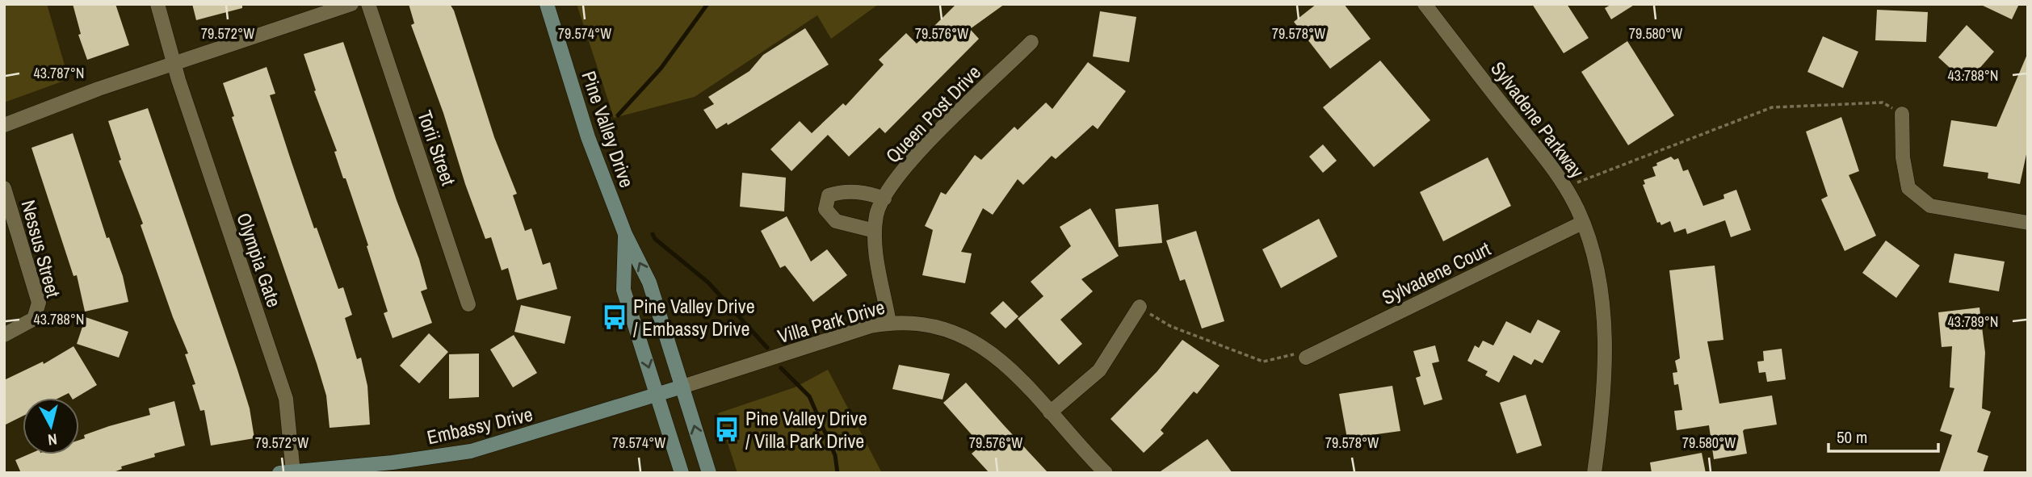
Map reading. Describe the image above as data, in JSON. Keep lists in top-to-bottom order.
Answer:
{
  "streets": {
    "main road": ["Pine Valley Drive", "Embassy Drive"],
    "street": [
      "Queen Post Drive",
      "Sylvadene Parkway",
      "Torii Street",
      "Nessus Street",
      "Olympia Gate",
      "Sylvadene Court",
      "Villa Park Drive"
    ]
  },
  "crossings": [
    ["Queen Post Drive", "Villa Park Drive"],
    ["Sylvadene Parkway", "Sylvadene Court"],
    ["Pine Valley Drive", "Villa Park Drive"],
    ["Pine Valley Drive", "Embassy Drive"],
    ["Olympia Gate", "Embassy Drive"],
    ["Villa Park Drive", "Embassy Drive"]
  ],
  "places": {
    "bus stop": ["Pine Valley Drive / Embassy Drive", "Pine Valley Drive / Villa Park Drive"]
  },
  "scale_bar": "50 m",
  "north": "bottom",
  "coordinates": [
    "79.572°W",
    "79.574°W",
    "79.576°W",
    "79.578°W",
    "79.580°W",
    "43.787°N",
    "43.788°N",
    "43.789°N"
  ]
}
